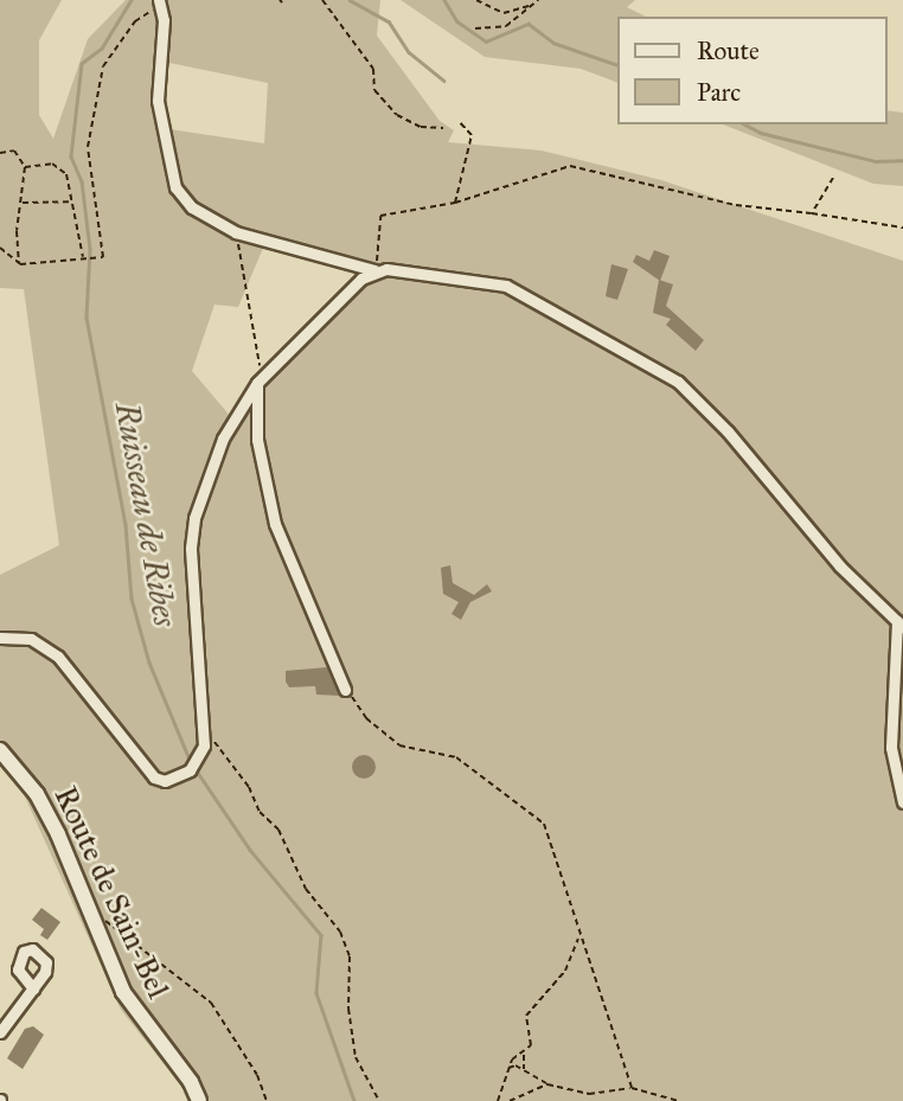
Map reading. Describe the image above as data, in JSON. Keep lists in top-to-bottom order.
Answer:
{
  "streets": {
    "main road": ["Route de Sain-Bel"]
  },
  "water": ["Ruisseau de Ribes"],
  "legend": ["Route", "Parc"]
}
